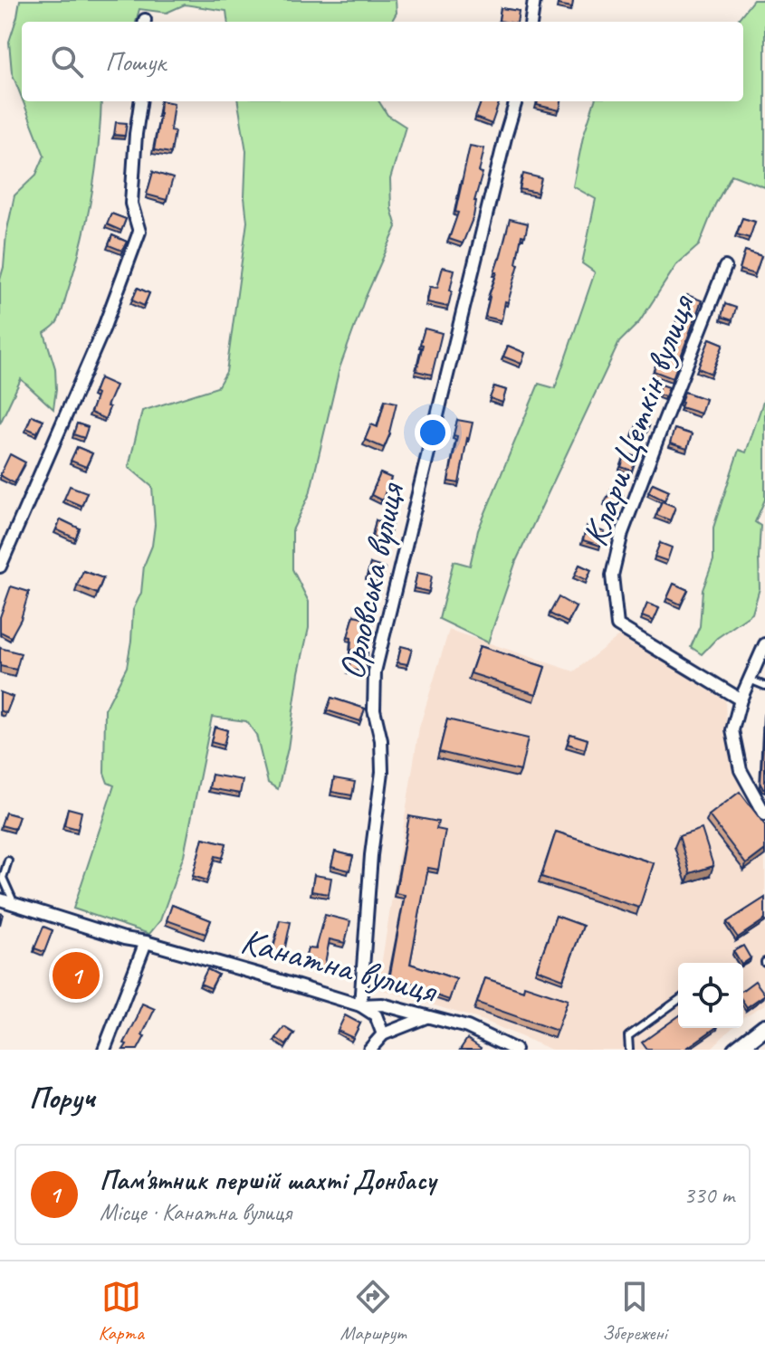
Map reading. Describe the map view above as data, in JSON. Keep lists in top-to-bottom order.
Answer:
{
  "streets": {
    "street": ["Клари Цеткін вулиця", "Орловська вулиця", "Канатна вулиця"]
  },
  "crossings": [
    ["Орловська вулиця", "Канатна вулиця"]
  ],
  "page": {
    "search": "Пошук",
    "pins": "1",
    "heading": "Поруч",
    "list": [
      {
        "mark": "1",
        "name": "Пам'ятник першій шахті Донбасу",
        "note": "Місце · Канатна вулиця",
        "value": "330 m"
      }
    ],
    "nav": ["Карта", "Маршрут", "Збережені"]
  }
}
